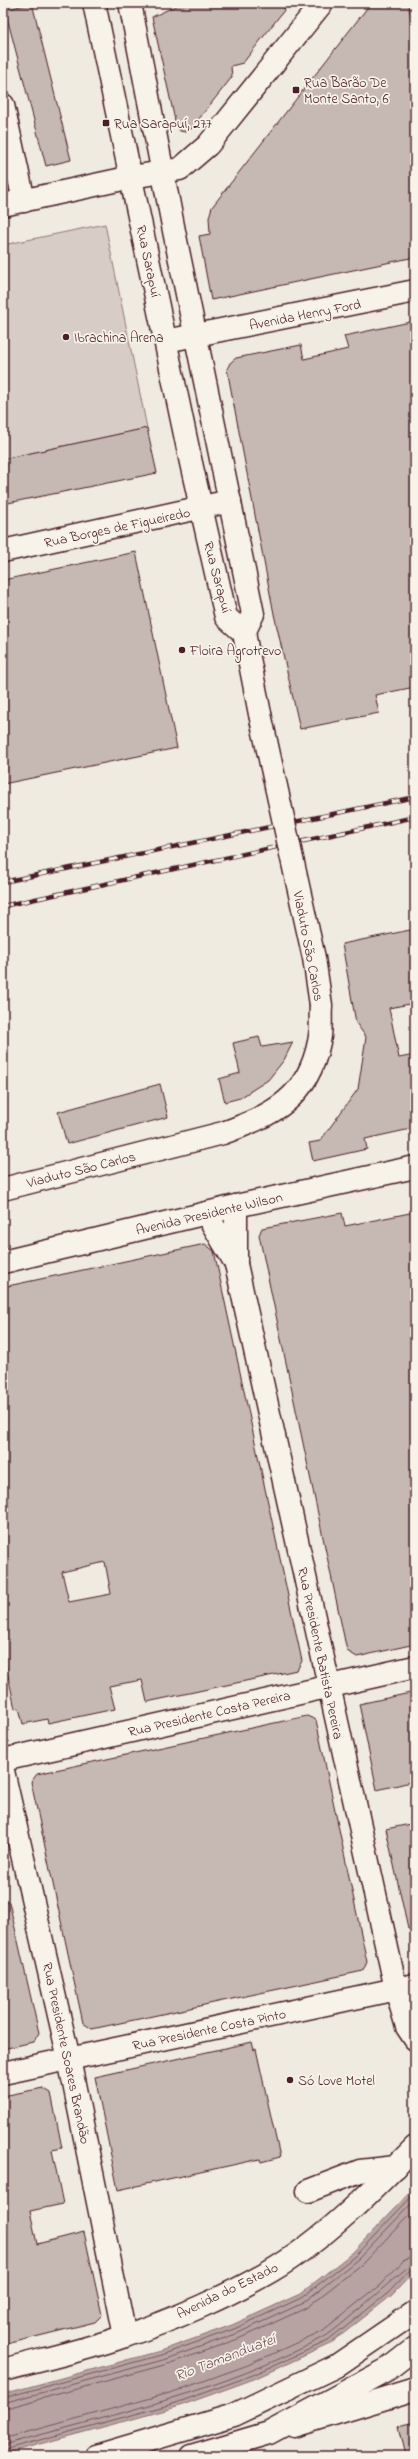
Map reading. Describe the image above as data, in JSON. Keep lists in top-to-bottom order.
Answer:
{
  "streets": {
    "main road": [
      "Rua Sarapuí",
      "Avenida Henry Ford",
      "Rua Borges de Figueiredo",
      "Viaduto São Carlos",
      "Avenida Presidente Wilson",
      "Rua Presidente Batista Pereira",
      "Rua Presidente Costa Pereira",
      "Rua Presidente Costa Pinto",
      "Rua Presidente Soares Brandão",
      "Avenida do Estado"
    ]
  },
  "crossings": [
    ["Rua Sarapuí", "Avenida Henry Ford"],
    ["Rua Sarapuí", "Rua Borges de Figueiredo"],
    ["Rua Sarapuí", "Viaduto São Carlos"],
    ["Avenida Presidente Wilson", "Rua Presidente Batista Pereira"],
    ["Rua Presidente Batista Pereira", "Rua Presidente Costa Pereira"],
    ["Rua Presidente Batista Pereira", "Rua Presidente Costa Pinto"],
    ["Rua Presidente Costa Pinto", "Rua Presidente Soares Brandão"],
    ["Rua Presidente Soares Brandão", "Avenida do Estado"]
  ],
  "water": ["Rio Tamanduateí"],
  "places": {
    "transit": ["Rua Barão De Monte Santo, 6", "Rua Sarapuí, 277"],
    "other": ["Ibrachina Arena", "Floira Agrotrevo", "Só Love Motel"]
  }
}
